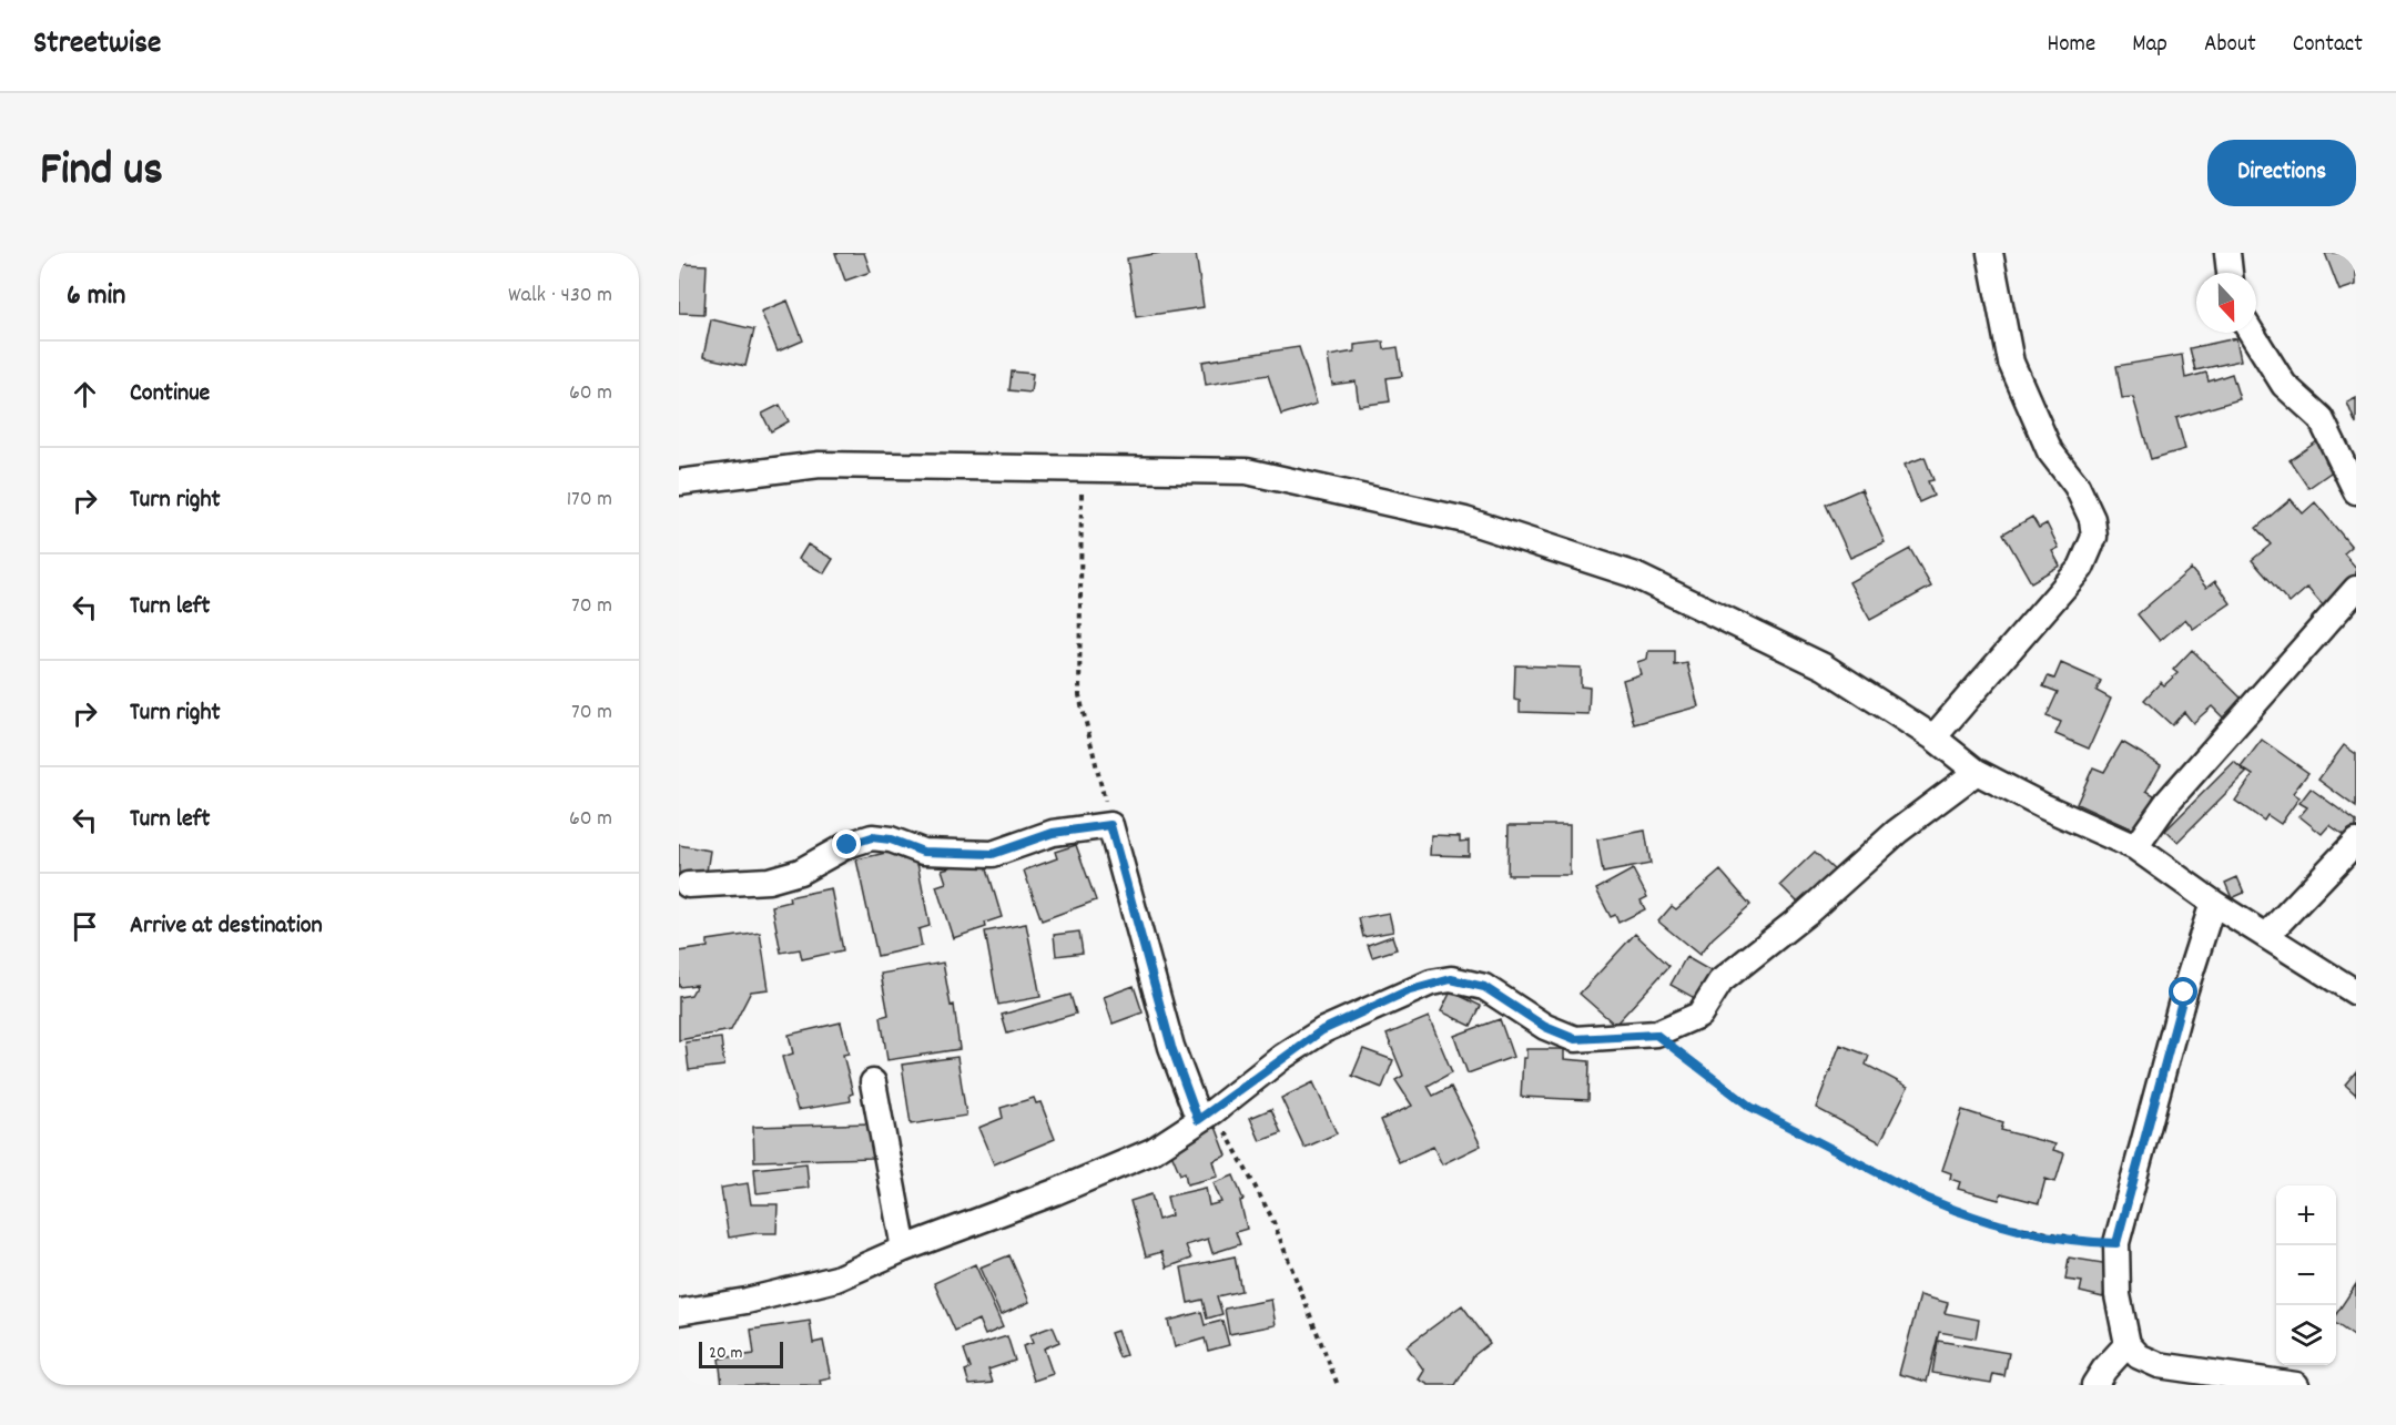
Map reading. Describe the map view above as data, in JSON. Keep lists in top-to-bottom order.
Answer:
{
  "scale_bar": "20 m",
  "north": "bottom",
  "page": {
    "header": "Streetwise",
    "nav": [
      "Home",
      "Map",
      "About",
      "Contact"
    ],
    "title": "Find us",
    "buttons": "Directions",
    "heading": ["6 min", "Walk · 430 m"],
    "list": [
      ["Continue", "60 m"],
      ["Turn right", "170 m"],
      ["Turn left", "70 m"],
      ["Turn right", "70 m"],
      ["Turn left", "60 m"],
      "Arrive at destination"
    ],
    "map_buttons": ["+", "−"],
    "scale": "20 m"
  }
}
